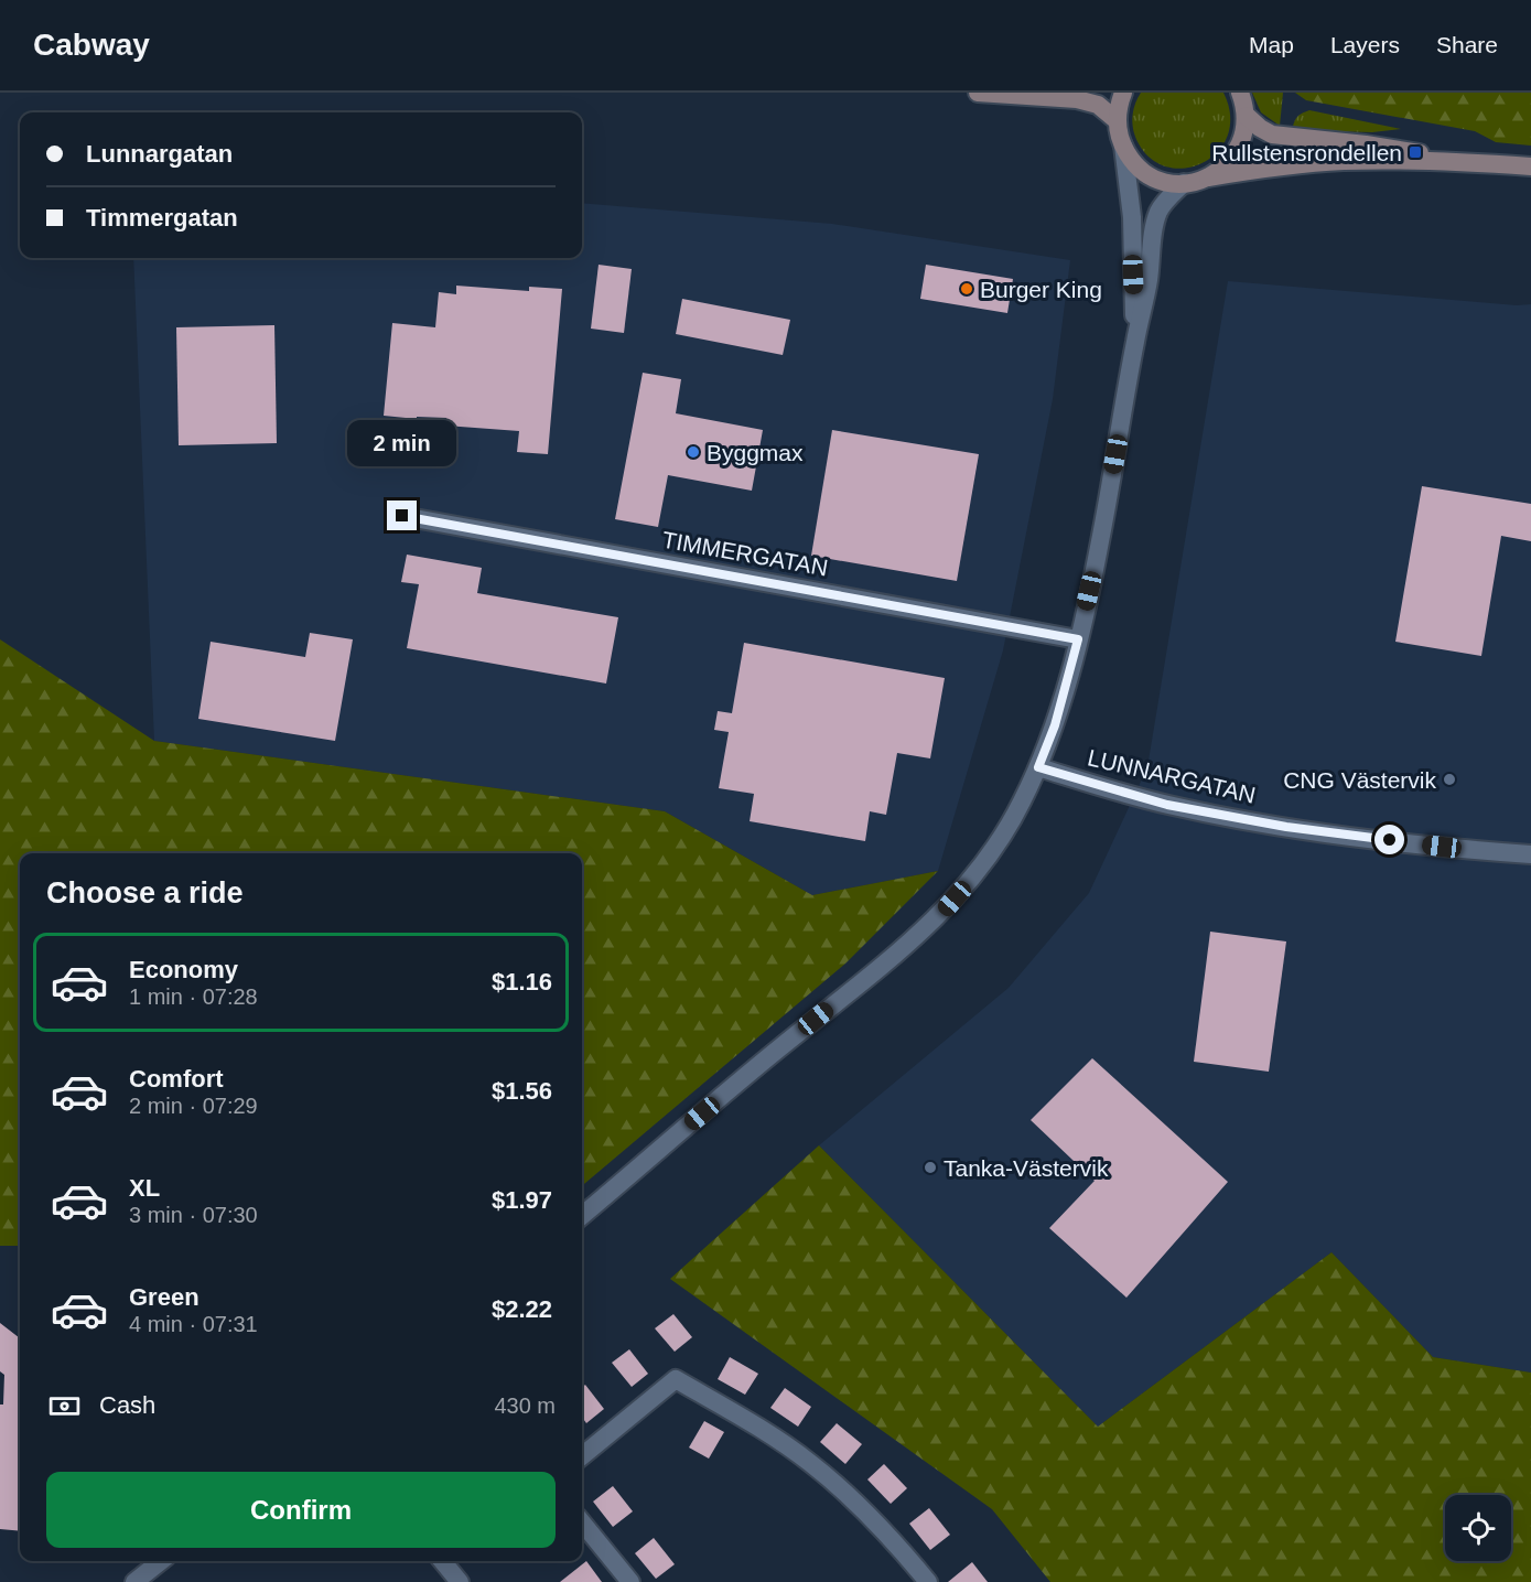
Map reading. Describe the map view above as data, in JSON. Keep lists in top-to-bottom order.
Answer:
{
  "streets": {
    "street": ["TIMMERGATAN", "LUNNARGATAN"]
  },
  "places": {
    "transit": ["Rullstensrondellen"],
    "other": [
      "Burger King",
      "Byggmax",
      "CNG Västervik",
      "Tanka-Västervik"
    ]
  },
  "page": {
    "header": "Cabway",
    "nav": ["Map", "Layers", "Share"],
    "banner": ["Lunnargatan", "Timmergatan"],
    "bubble": "2 min",
    "heading": "Choose a ride",
    "list": [
      {
        "name": "Economy",
        "note": "1 min · 07:28",
        "value": "$1.16"
      },
      {
        "name": "Comfort",
        "note": "2 min · 07:29",
        "value": "$1.56"
      },
      {
        "name": "XL",
        "note": "3 min · 07:30",
        "value": "$1.97"
      },
      {
        "name": "Green",
        "note": "4 min · 07:31",
        "value": "$2.22"
      }
    ],
    "pay": ["Cash", "430 m"],
    "buttons": "Confirm"
  }
}
